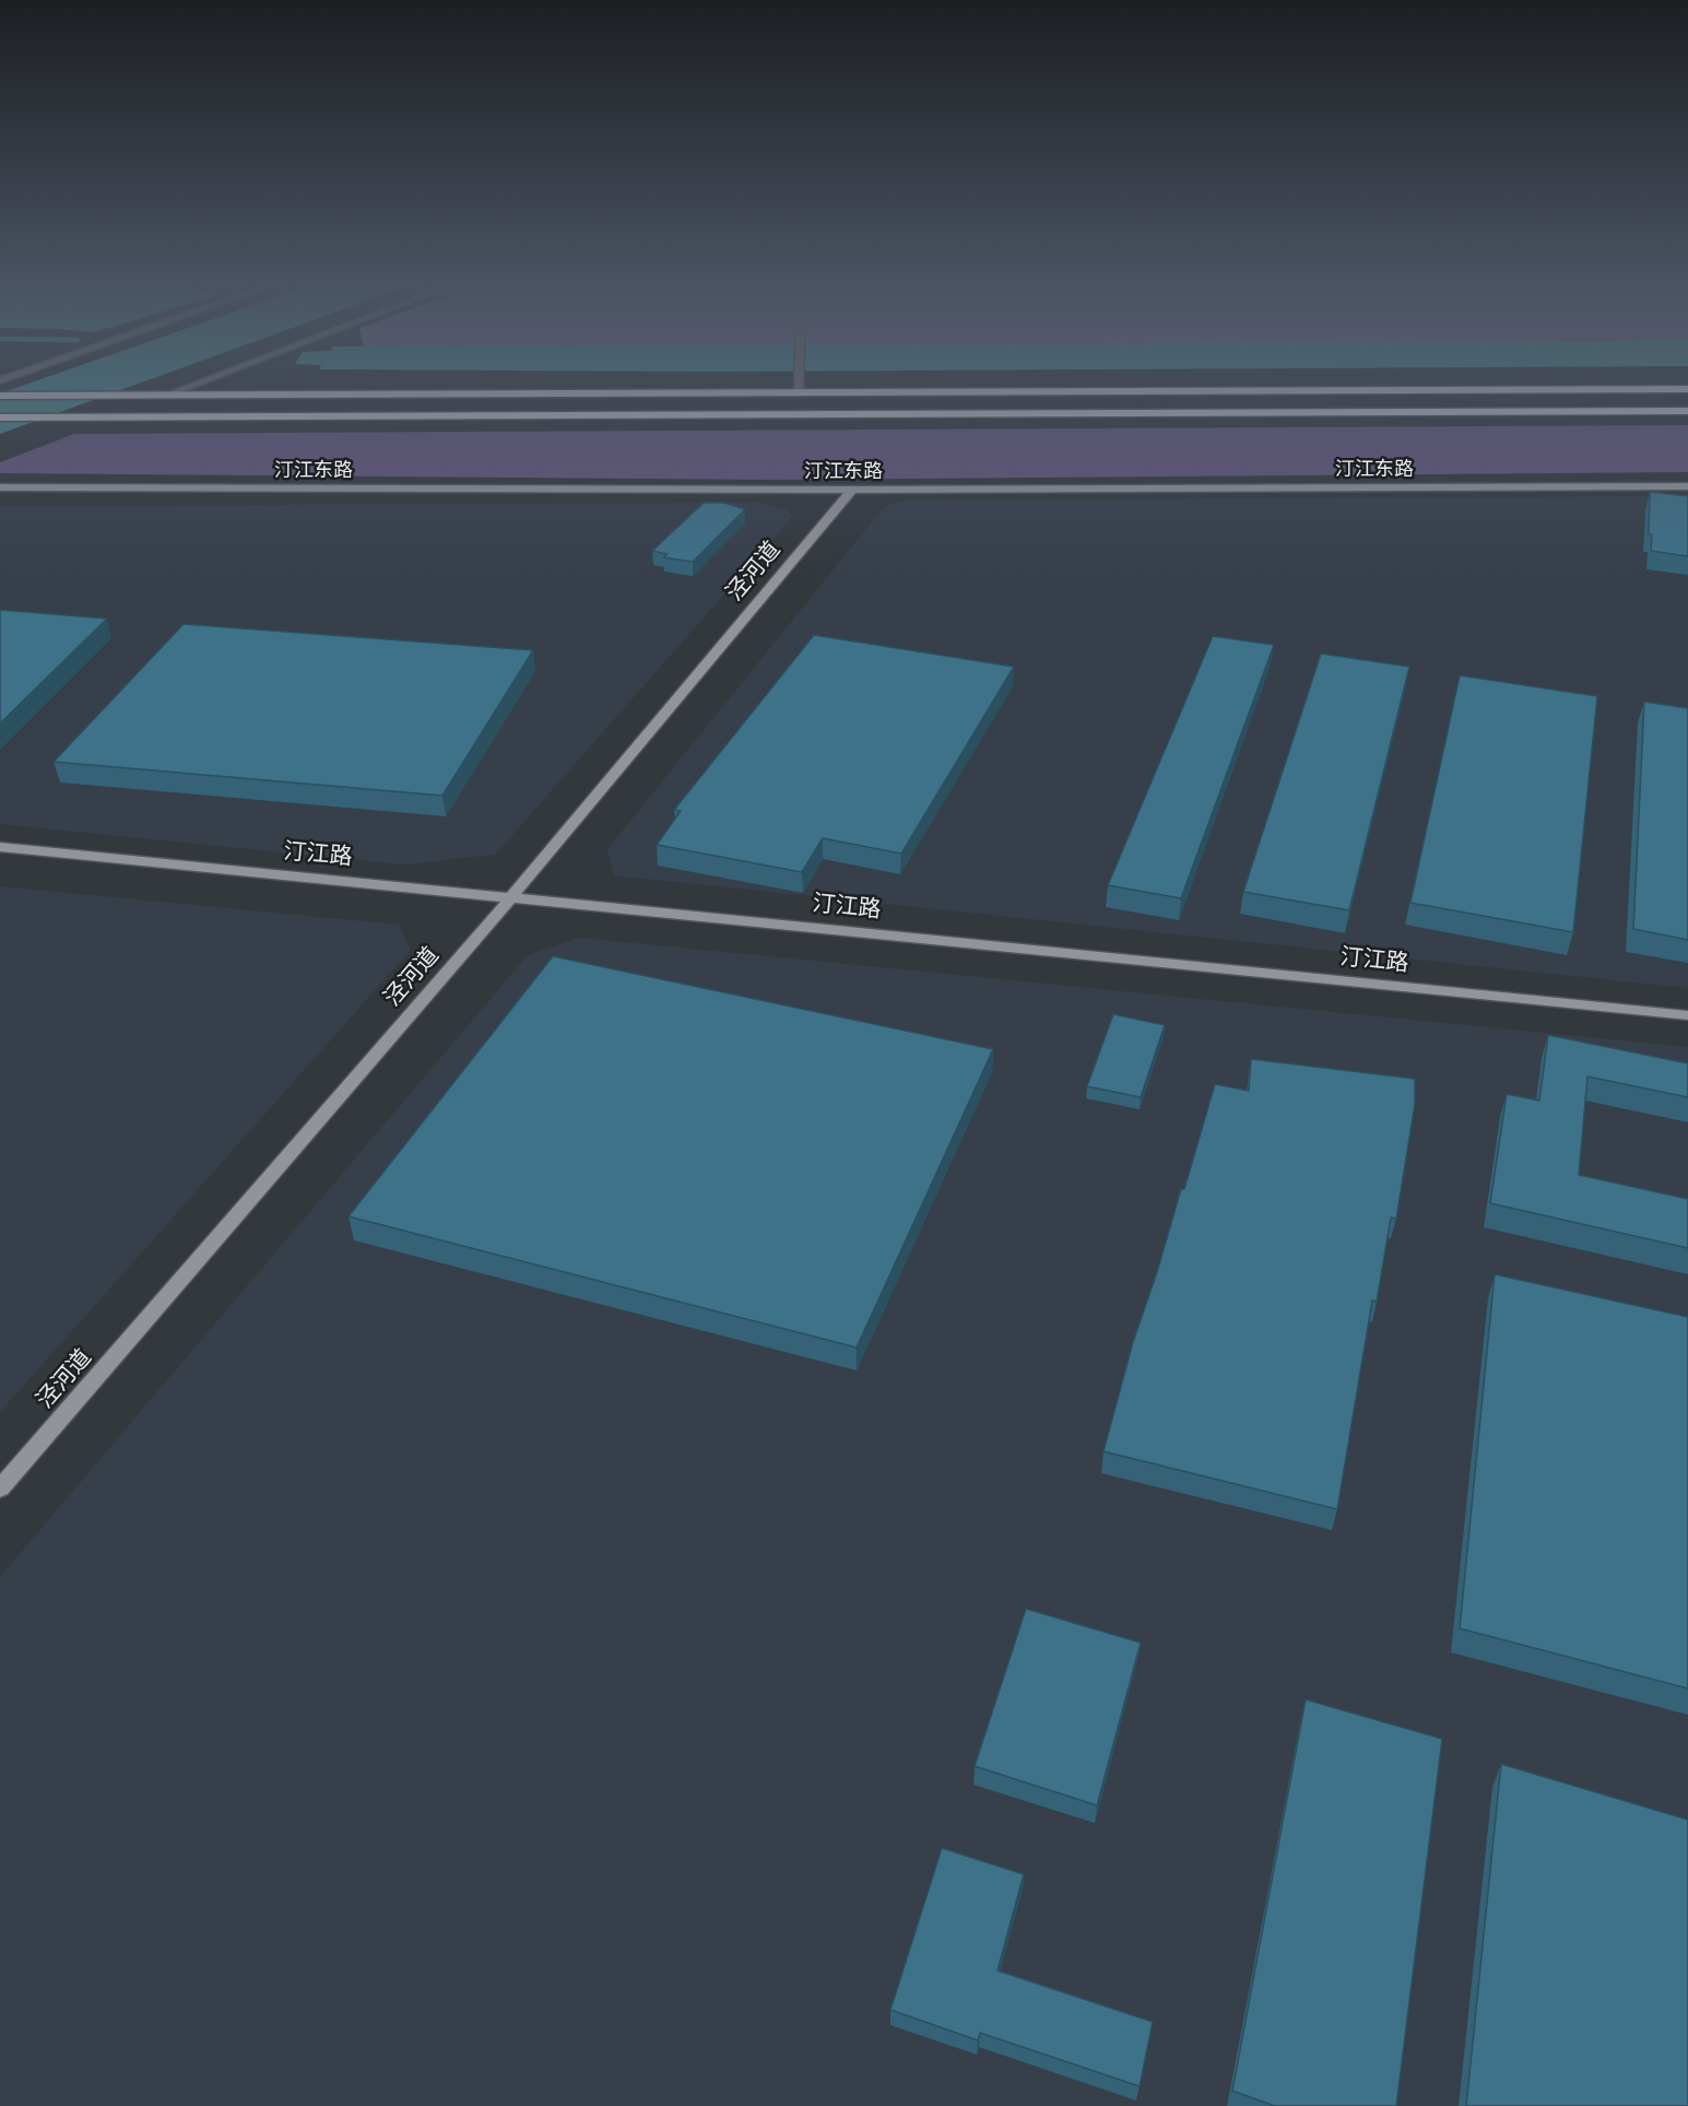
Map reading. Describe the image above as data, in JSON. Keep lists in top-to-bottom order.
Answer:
{
  "streets": {
    "street": ["汀江东路", "泾河道", "汀江路"]
  },
  "crossings": [
    ["汀江东路", "泾河道"],
    ["泾河道", "汀江路"]
  ]
}
